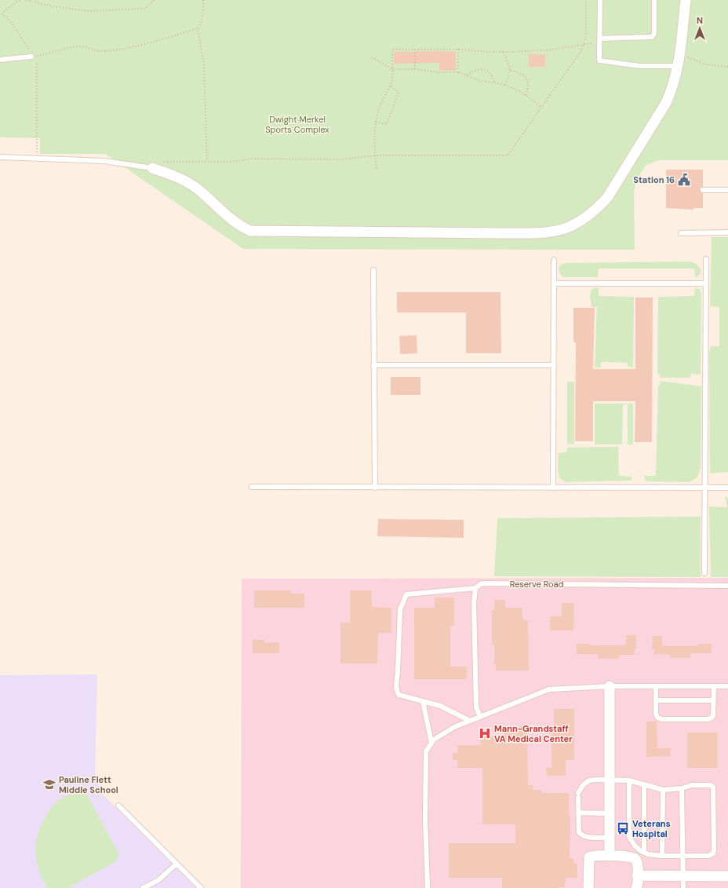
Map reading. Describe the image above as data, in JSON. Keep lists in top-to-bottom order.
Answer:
{
  "streets": {
    "lane": ["Reserve Road"]
  },
  "parks": ["Dwight Merkel Sports Complex"],
  "places": {
    "public building": ["Station 16"],
    "hospital": ["Mann-Grandstaff VA Medical Center"],
    "school or university": ["Pauline Flett Middle School"],
    "bus stop": ["Veterans Hospital"]
  },
  "north": "top"
}
